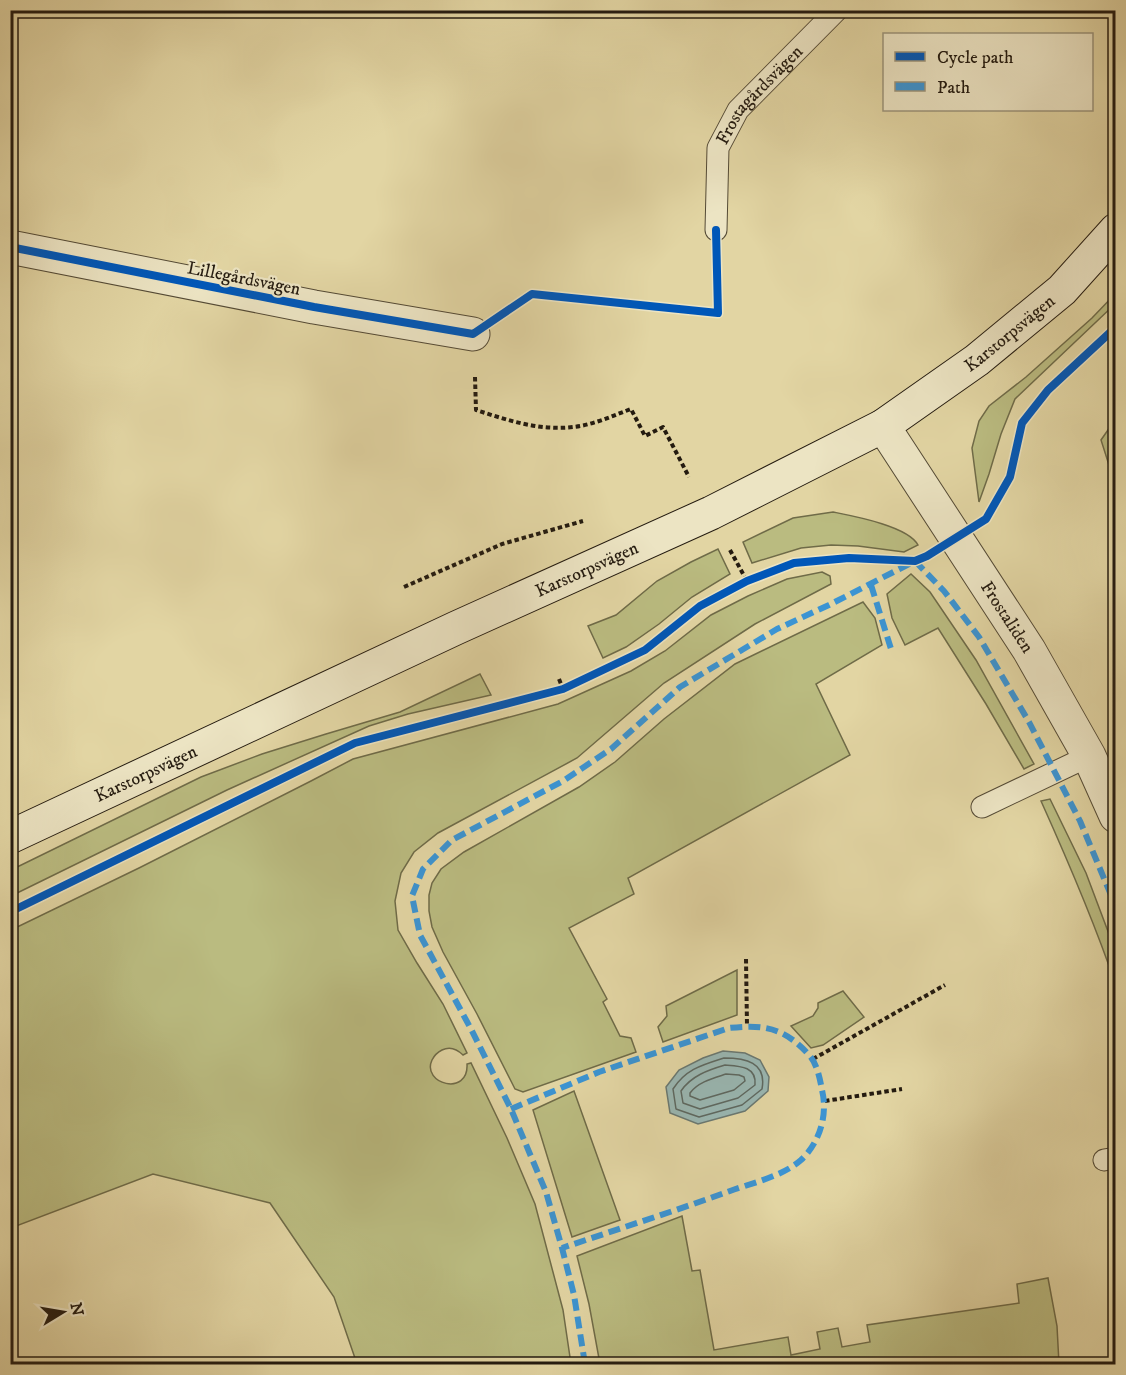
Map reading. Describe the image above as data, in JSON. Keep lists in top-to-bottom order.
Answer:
{
  "streets": {
    "main road": ["Lillegårdsvägen", "Karstorpsvägen", "Frostaliden"],
    "lane": ["Frostagårdsvägen"]
  },
  "crossings": [
    ["Karstorpsvägen", "Frostaliden"]
  ],
  "legend": ["Cycle path", "Path"],
  "north": "right"
}
